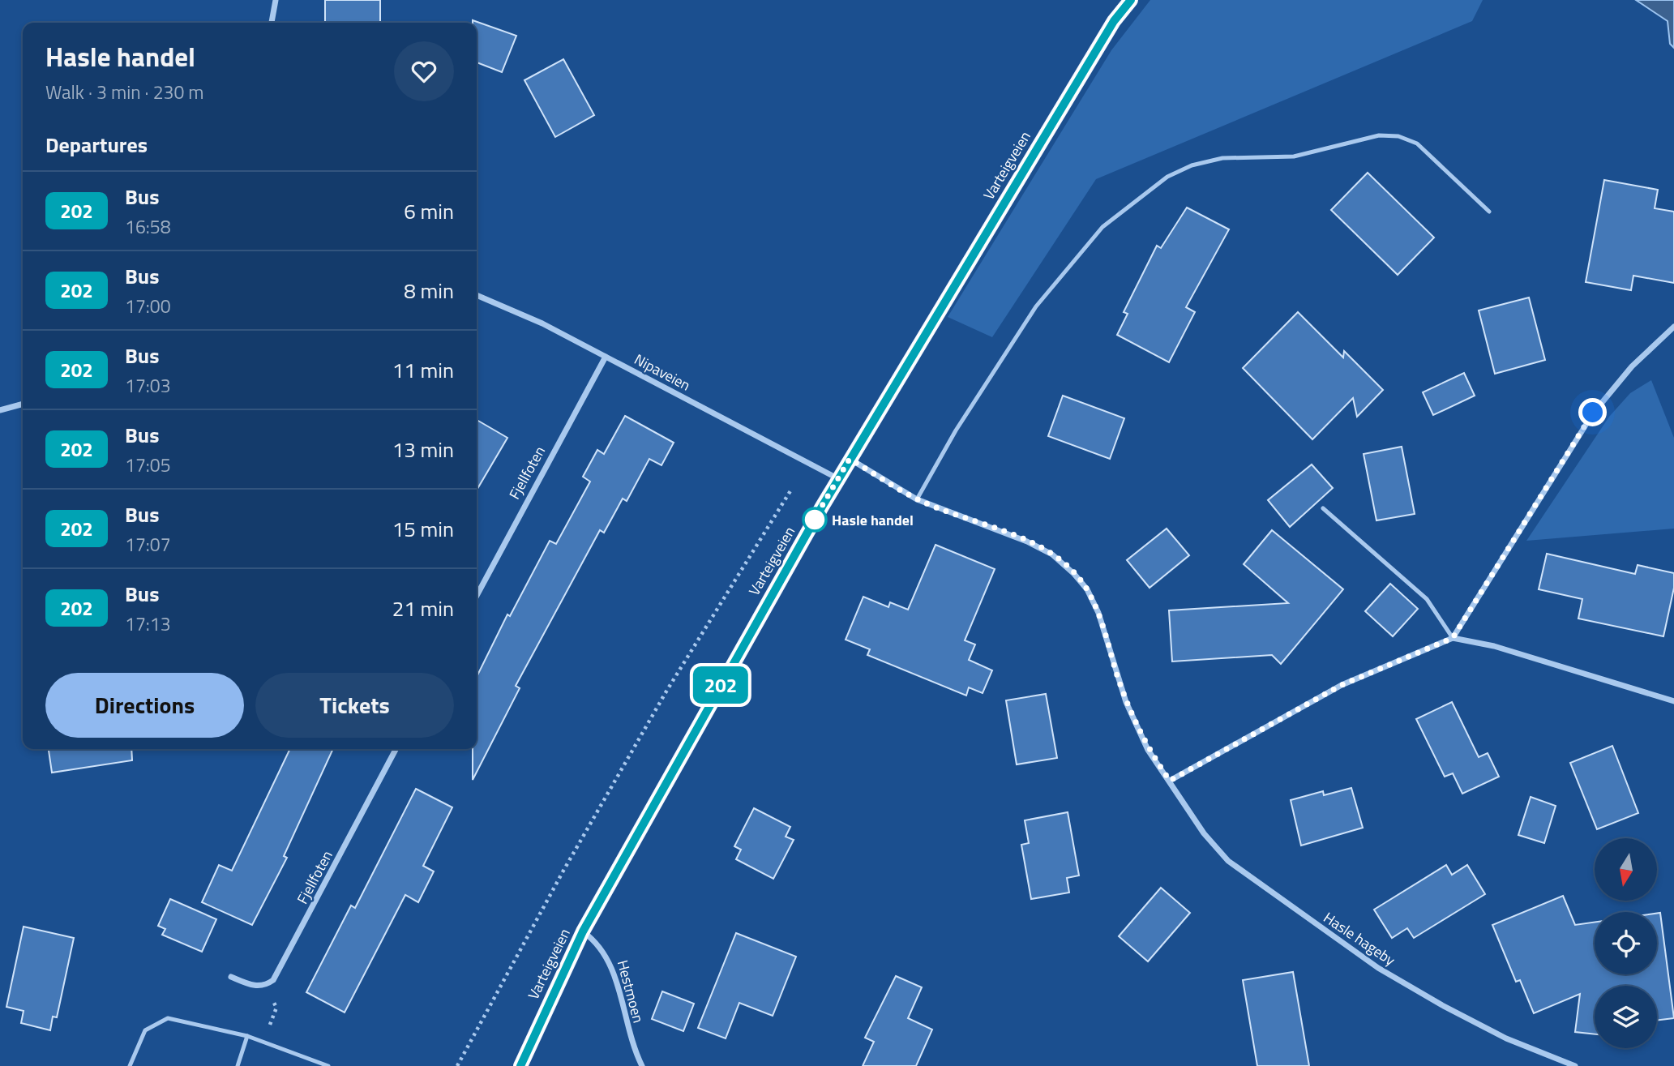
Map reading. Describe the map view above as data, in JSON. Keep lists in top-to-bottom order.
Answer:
{
  "streets": {
    "main road": ["Varteigveien"],
    "street": [
      "Nipaveien",
      "Fjellfoten",
      "Hasle hageby",
      "Hestmoen"
    ]
  },
  "crossings": [
    ["Varteigveien", "Nipaveien"],
    ["Varteigveien", "Hasle hageby"],
    ["Varteigveien", "Hestmoen"],
    ["Nipaveien", "Fjellfoten"]
  ],
  "places": ["Hasle handel"],
  "lines": ["bus line 202"],
  "north": "bottom",
  "page": {
    "on_map": "202",
    "heading": [
      ["Hasle handel", "Walk · 3 min · 230 m"],
      "Departures"
    ],
    "list": [
      {
        "mark": "202",
        "name": "Bus",
        "note": "16:58",
        "value": "6 min"
      },
      {
        "mark": "202",
        "name": "Bus",
        "note": "17:00",
        "value": "8 min"
      },
      {
        "mark": "202",
        "name": "Bus",
        "note": "17:03",
        "value": "11 min"
      },
      {
        "mark": "202",
        "name": "Bus",
        "note": "17:05",
        "value": "13 min"
      },
      {
        "mark": "202",
        "name": "Bus",
        "note": "17:07",
        "value": "15 min"
      },
      {
        "mark": "202",
        "name": "Bus",
        "note": "17:13",
        "value": "21 min"
      }
    ],
    "buttons": ["Directions", "Tickets"]
  }
}
